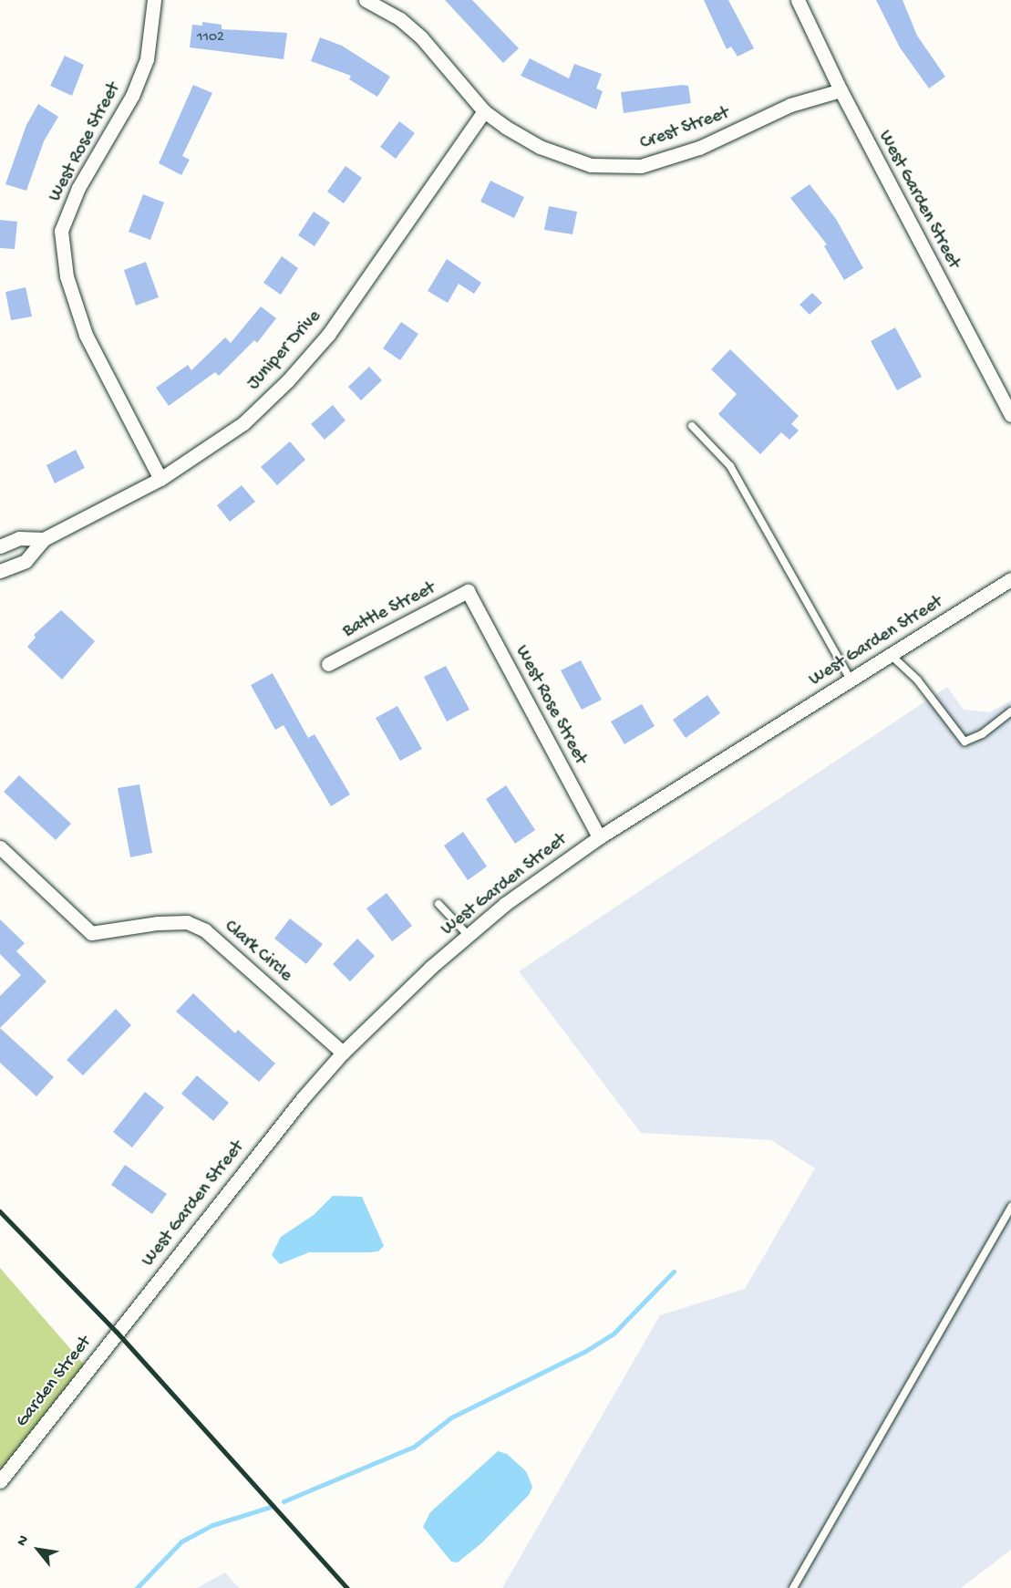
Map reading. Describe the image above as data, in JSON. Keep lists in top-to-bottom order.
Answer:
{
  "streets": {
    "street": [
      "Crest Street",
      "West Rose Street",
      "West Garden Street",
      "Juniper Drive",
      "Battle Street",
      "Clark Circle",
      "Garden Street"
    ]
  },
  "crossings": [
    ["Crest Street", "West Garden Street"],
    ["Crest Street", "Juniper Drive"],
    ["West Rose Street", "West Garden Street"],
    ["West Rose Street", "Juniper Drive"],
    ["West Rose Street", "Battle Street"],
    ["West Garden Street", "Clark Circle"],
    ["West Garden Street", "Garden Street"]
  ],
  "house_numbers": ["1102"],
  "north": "top left"
}
